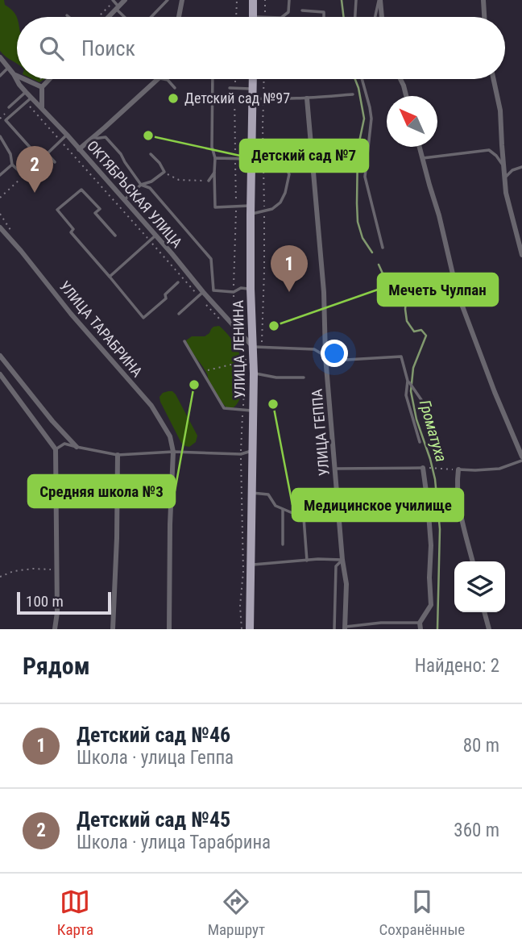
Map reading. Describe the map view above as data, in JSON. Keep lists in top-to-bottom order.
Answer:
{
  "streets": {
    "main road": ["УЛИЦА ЛЕНИНА"],
    "street": ["ОКТЯБРЬСКАЯ УЛИЦА", "УЛИЦА ТАРАБРИНА", "УЛИЦА ГЕППА"]
  },
  "crossings": [
    ["ОКТЯБРЬСКАЯ УЛИЦА", "УЛИЦА ЛЕНИНА"]
  ],
  "water": ["Громатуха"],
  "places": [
    "Детский сад №97",
    "Детский сад №7",
    "Мечеть Чулпан",
    "Средняя школа №3",
    "Медицинское училище"
  ],
  "scale_bar": "100 m",
  "north": "top left",
  "page": {
    "search": "Поиск",
    "pins": ["2", "1"],
    "scale": "100 m",
    "heading": ["Рядом", "Найдено: 2"],
    "list": [
      {
        "mark": "1",
        "name": "Детский сад №46",
        "note": "Школа · улица Геппа",
        "value": "80 m"
      },
      {
        "mark": "2",
        "name": "Детский сад №45",
        "note": "Школа · улица Тарабрина",
        "value": "360 m"
      }
    ],
    "nav": ["Карта", "Маршрут", "Сохранённые"]
  }
}
